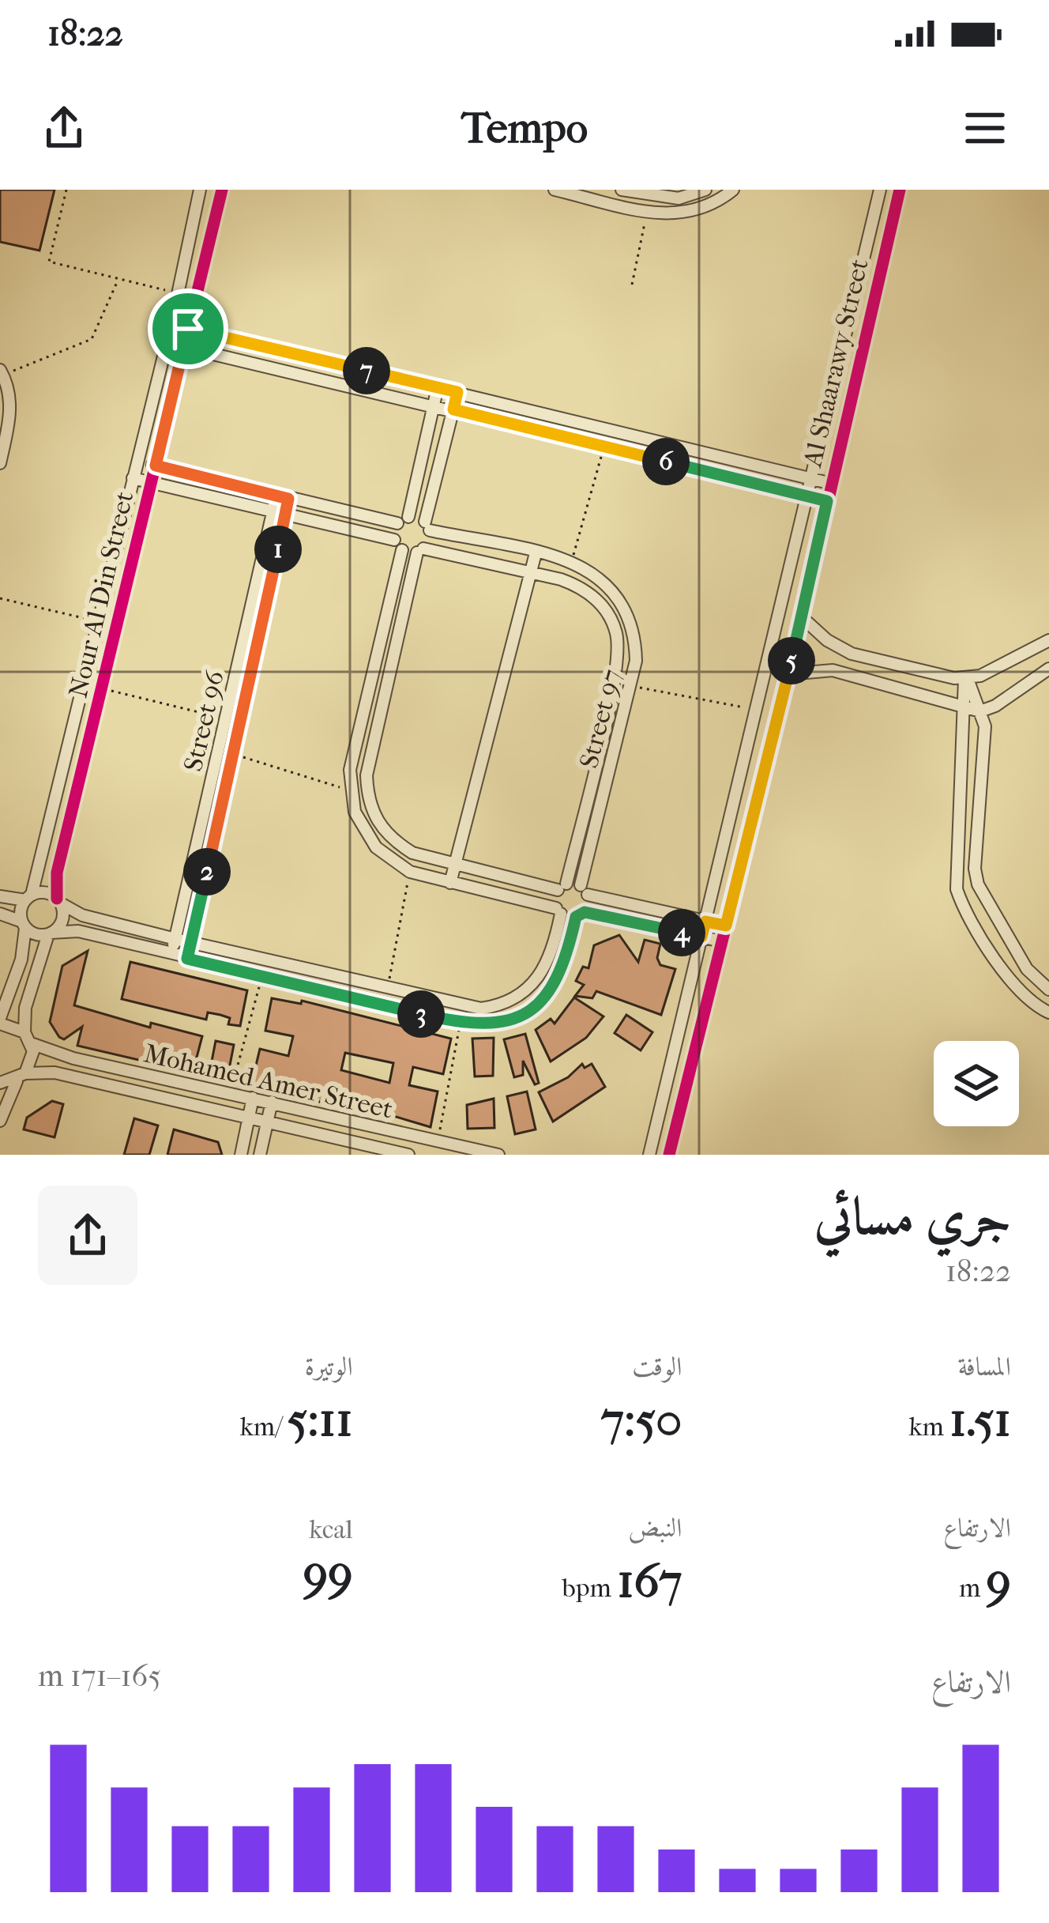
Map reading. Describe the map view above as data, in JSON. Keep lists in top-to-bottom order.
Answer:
{
  "streets": {
    "street": [
      "Al Shaarawy Street",
      "Nour Al Din Street",
      "Street 97",
      "Street 96",
      "Mohamed Amer Street"
    ]
  },
  "crossings": [
    ["Nour Al Din Street", "Street 97"],
    ["Street 97", "Street 96"]
  ],
  "page": {
    "status": "18:22",
    "header": "Tempo",
    "pins": [
      "7",
      "6",
      "1",
      "5",
      "2",
      "4",
      "3"
    ],
    "heading": ["جري مسائي", "18:22"],
    "stats": [
      ["المسافة", "1.51 km"],
      ["الوقت", "7:50"],
      ["الوتيرة", "5:11 /km"],
      ["الارتفاع", "9 m"],
      ["النبض", "167 bpm"],
      ["kcal", "99"]
    ],
    "chart": ["الارتفاع", "165–171 m"]
  }
}
